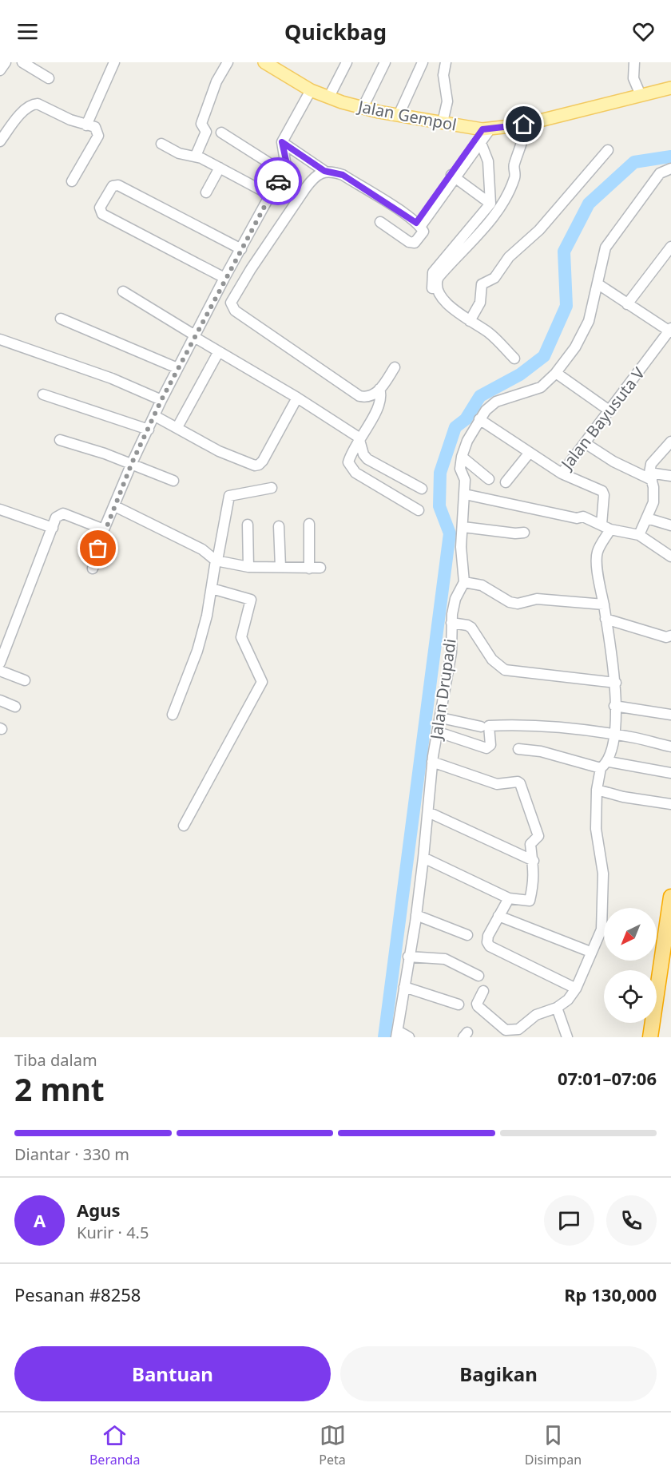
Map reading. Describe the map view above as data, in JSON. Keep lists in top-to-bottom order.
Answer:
{
  "streets": {
    "main road": ["Jalan Gempol"],
    "street": ["Jalan Bayusuta V", "Jalan Drupadi"]
  },
  "north": "bottom left",
  "page": {
    "header": "Quickbag",
    "heading": ["2 mnt", "Tiba dalam", "07:01–07:06"],
    "panel": [
      "Agus",
      "Kurir · 4.5",
      "Pesanan #8258",
      "Rp 130,000"
    ],
    "bar": "Diantar · 330 m",
    "round": "A",
    "buttons": ["Bantuan", "Bagikan"],
    "tabs": ["Beranda", "Peta", "Disimpan"]
  }
}
